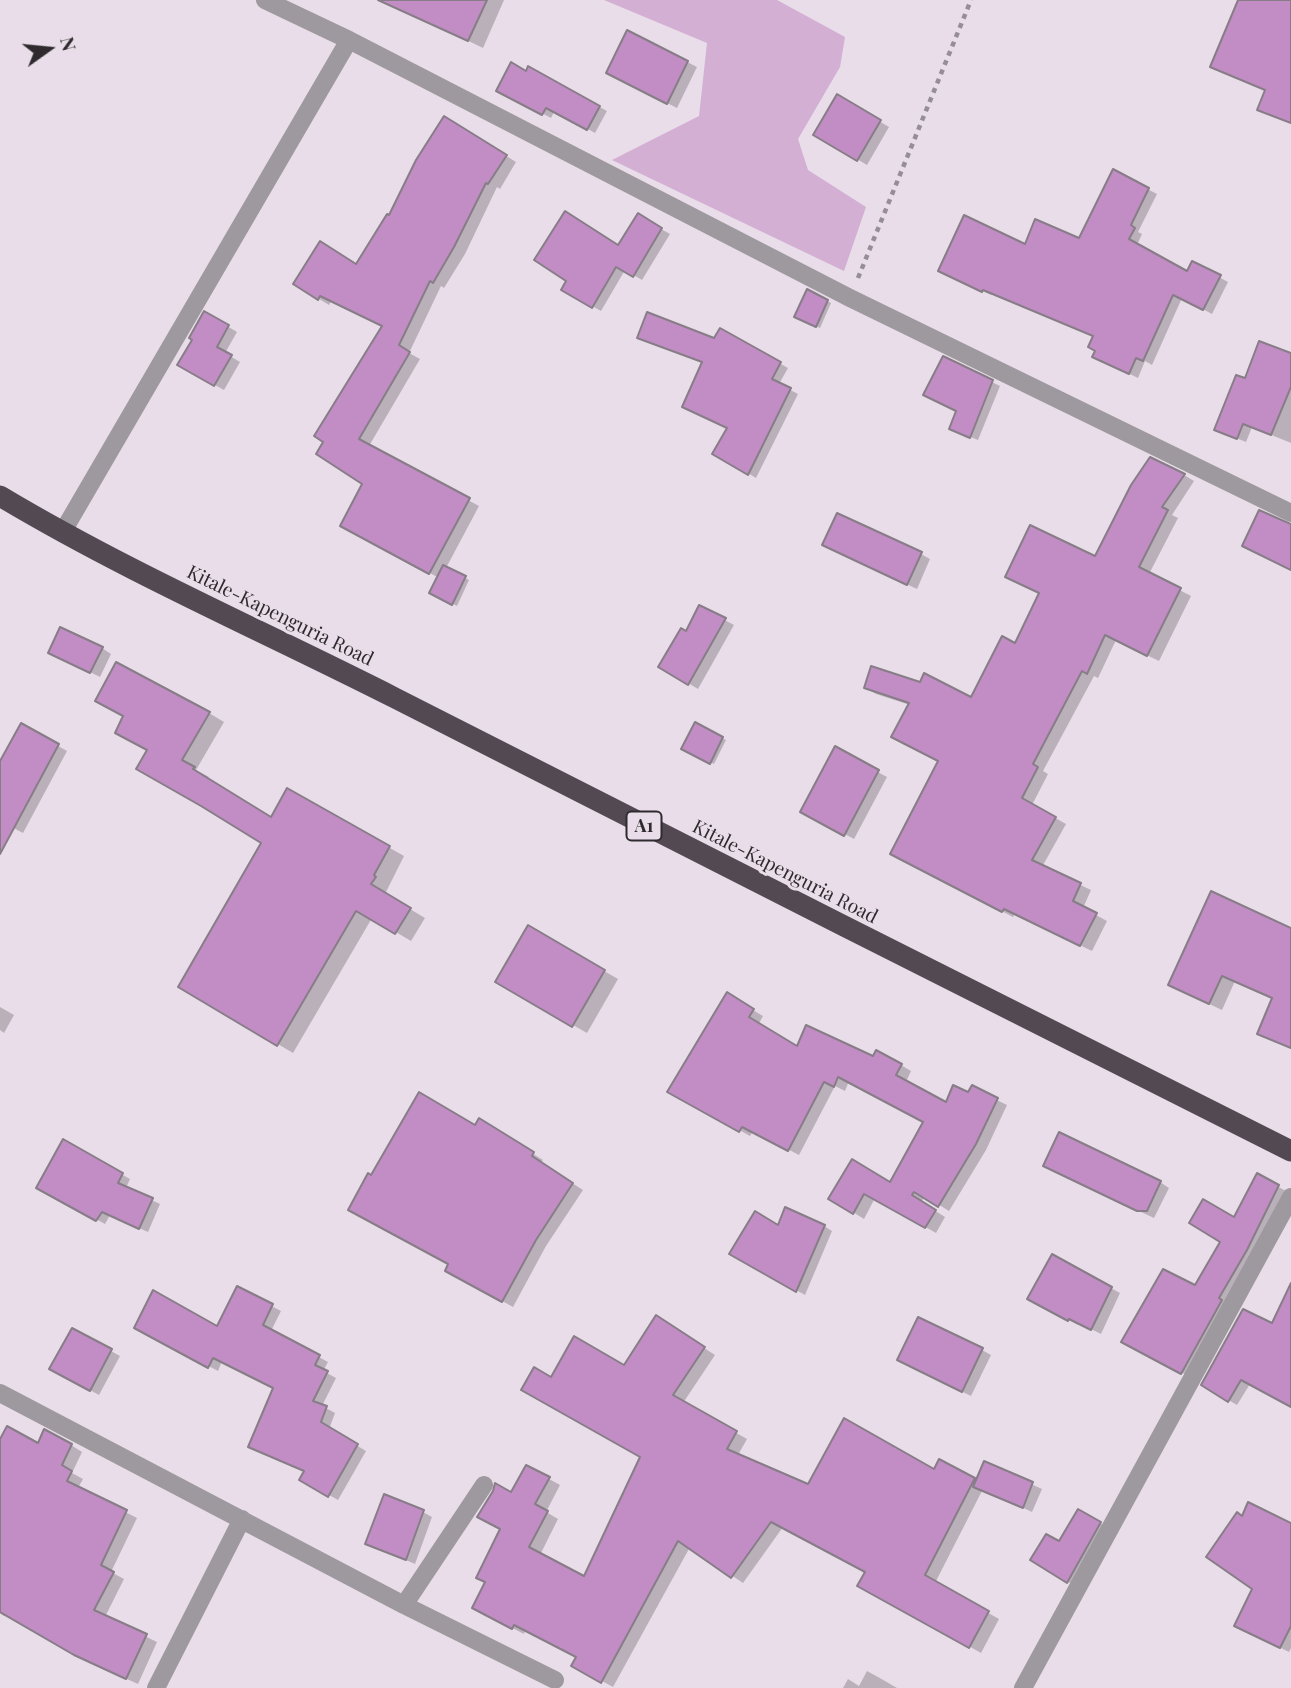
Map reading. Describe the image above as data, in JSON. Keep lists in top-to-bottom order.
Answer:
{
  "streets": {
    "highway": ["Kitale-Kapenguria Road", "A1"]
  },
  "north": "right"
}
